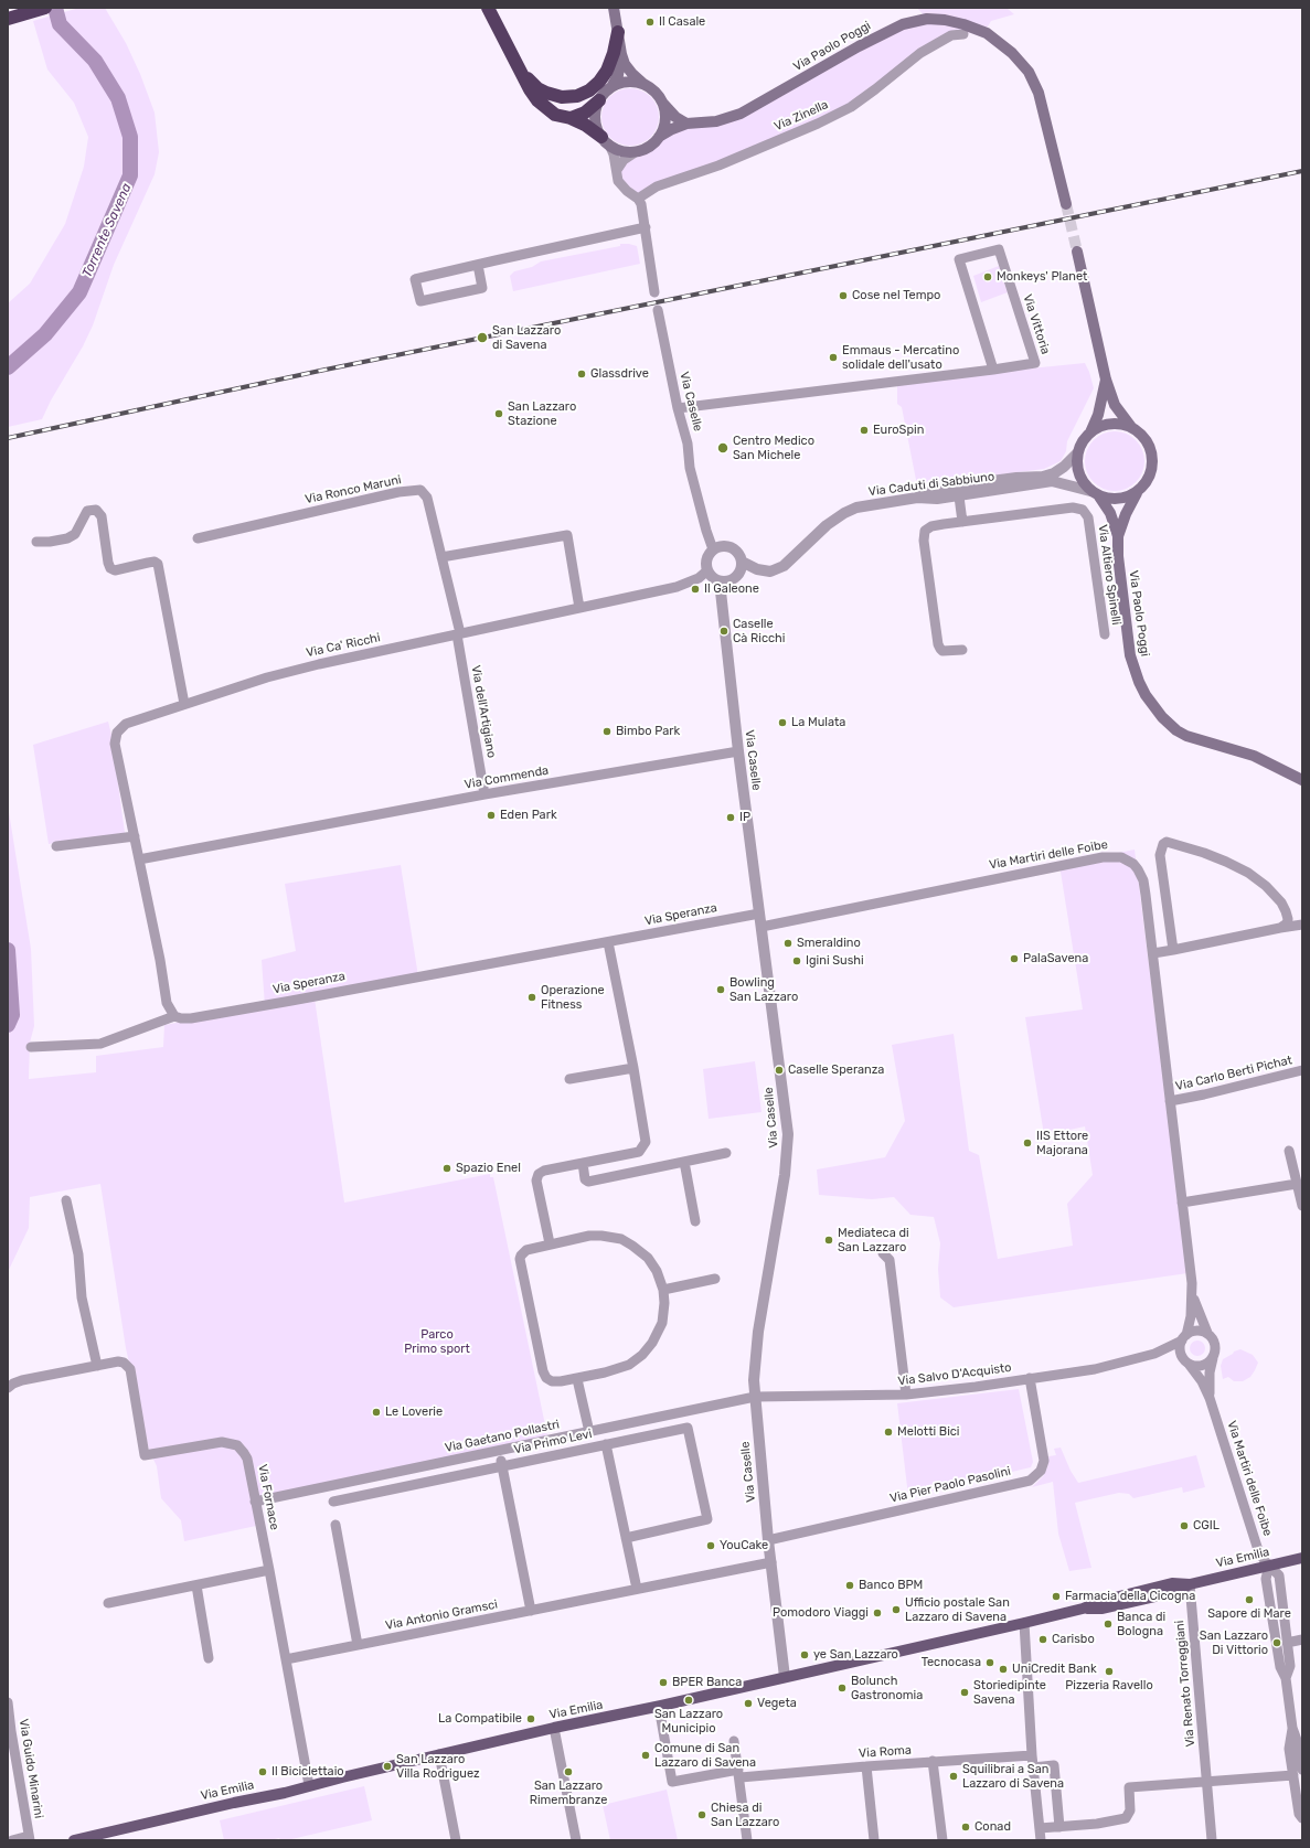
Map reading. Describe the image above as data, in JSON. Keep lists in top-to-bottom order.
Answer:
{
  "streets": {
    "main road": ["Via Paolo Poggi", "Via Emilia"],
    "street": [
      "Via Zinella",
      "Via Vittoria",
      "Via Caselle",
      "Via Caduti di Sabbiuno",
      "Via Ronco Maruni",
      "Via Altiero Spinelli",
      "Via Ca' Ricchi",
      "Via dell'Artigiano",
      "Via Commenda",
      "Via Martiri delle Foibe",
      "Via Speranza",
      "Via Carlo Berti Pichat",
      "Via Salvo D'Acquisto",
      "Via Gaetano Pollastri",
      "Via Primo Levi",
      "Via Pier Paolo Pasolini",
      "Via Fornace",
      "Via Antonio Gramsci",
      "Via Renato Torreggiani",
      "Via Roma",
      "Via Guido Minarini"
    ]
  },
  "crossings": [
    ["Via Vittoria", "Via Caselle"],
    ["Via Caselle", "Via Caduti di Sabbiuno"],
    ["Via Caselle", "Via Ca' Ricchi"],
    ["Via Caselle", "Via Commenda"],
    ["Via Caselle", "Via Martiri delle Foibe"],
    ["Via Caselle", "Via Speranza"],
    ["Via Caselle", "Via Salvo D'Acquisto"],
    ["Via Caselle", "Via Gaetano Pollastri"],
    ["Via Caselle", "Via Pier Paolo Pasolini"],
    ["Via Caselle", "Via Emilia"],
    ["Via Caselle", "Via Antonio Gramsci"],
    ["Via Caduti di Sabbiuno", "Via Ca' Ricchi"],
    ["Via Ronco Maruni", "Via Ca' Ricchi"],
    ["Via Ronco Maruni", "Via dell'Artigiano"],
    ["Via Ca' Ricchi", "Via dell'Artigiano"],
    ["Via dell'Artigiano", "Via Commenda"],
    ["Via Martiri delle Foibe", "Via Carlo Berti Pichat"],
    ["Via Martiri delle Foibe", "Via Emilia"],
    ["Via Salvo D'Acquisto", "Via Gaetano Pollastri"],
    ["Via Salvo D'Acquisto", "Via Pier Paolo Pasolini"],
    ["Via Gaetano Pollastri", "Via Fornace"],
    ["Via Fornace", "Via Emilia"],
    ["Via Fornace", "Via Antonio Gramsci"],
    ["Via Emilia", "Via Renato Torreggiani"],
    ["Via Emilia", "Via Roma"]
  ],
  "water": ["Torrente Savena"],
  "parks": ["Parco Primo sport"],
  "places": [
    "Il Casale",
    "Monkeys' Planet",
    "Cose nel Tempo",
    "San Lazzaro di Savena",
    "Emmaus - Mercatino solidale dell'usato",
    "Glassdrive",
    "San Lazzaro Stazione",
    "EuroSpin",
    "Centro Medico San Michele",
    "Il Galeone",
    "Caselle Cà Ricchi",
    "La Mulata",
    "Bimbo Park",
    "Eden Park",
    "IP",
    "Smeraldino",
    "PalaSavena",
    "Igini Sushi",
    "Bowling San Lazzaro",
    "Operazione Fitness",
    "Caselle Speranza",
    "IIS Ettore Majorana",
    "Spazio Enel",
    "Mediateca di San Lazzaro",
    "Le Loverie",
    "Melotti Bici",
    "CGIL",
    "YouCake",
    "Banco BPM",
    "Farmacia della Cicogna",
    "Sapore di Mare",
    "Ufficio postale San Lazzaro di Savena",
    "Pomodoro Viaggi",
    "Banca di Bologna",
    "Carisbo",
    "San Lazzaro Di Vittorio",
    "ye San Lazzaro",
    "Tecnocasa",
    "UniCredit Bank",
    "Pizzeria Ravello",
    "BPER Banca",
    "Bolunch Gastronomia",
    "Storiedipinte Savena",
    "San Lazzaro Municipio",
    "Vegeta",
    "La Compatibile",
    "Comune di San Lazzaro di Savena",
    "San Lazzaro Villa Rodriguez",
    "Il Biciclettaio",
    "San Lazzaro Rimembranze",
    "Squilibrai a San Lazzaro di Savena",
    "Chiesa di San Lazzaro",
    "Conad"
  ]
}
